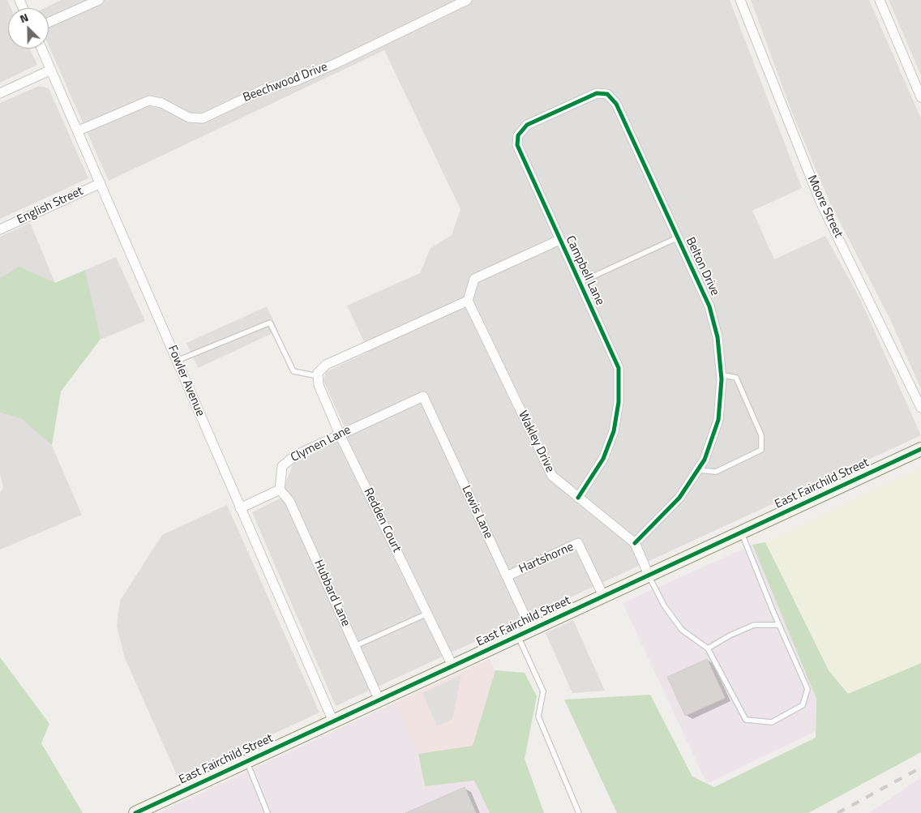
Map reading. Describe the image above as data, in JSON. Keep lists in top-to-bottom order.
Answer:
{
  "streets": {
    "street": [
      "Beechwood Drive",
      "English Street",
      "Moore Street",
      "Belton Drive",
      "Campbell Lane",
      "Fowler Avenue",
      "Wakley Drive",
      "Clymen Lane",
      "East Fairchild Street",
      "Lewis Lane",
      "Redden Court",
      "Hartshorne",
      "Hubbard Lane"
    ]
  },
  "crossings": [
    ["Beechwood Drive", "Fowler Avenue"],
    ["English Street", "Fowler Avenue"],
    ["Belton Drive", "Campbell Lane"],
    ["Belton Drive", "Wakley Drive"],
    ["Campbell Lane", "Wakley Drive"],
    ["Fowler Avenue", "East Fairchild Street"],
    ["Wakley Drive", "East Fairchild Street"],
    ["Clymen Lane", "Lewis Lane"],
    ["Clymen Lane", "Redden Court"],
    ["Clymen Lane", "Hubbard Lane"],
    ["East Fairchild Street", "Lewis Lane"],
    ["East Fairchild Street", "Redden Court"],
    ["East Fairchild Street", "Hartshorne"],
    ["East Fairchild Street", "Hubbard Lane"],
    ["Lewis Lane", "Hartshorne"]
  ],
  "north": "top left"
}
